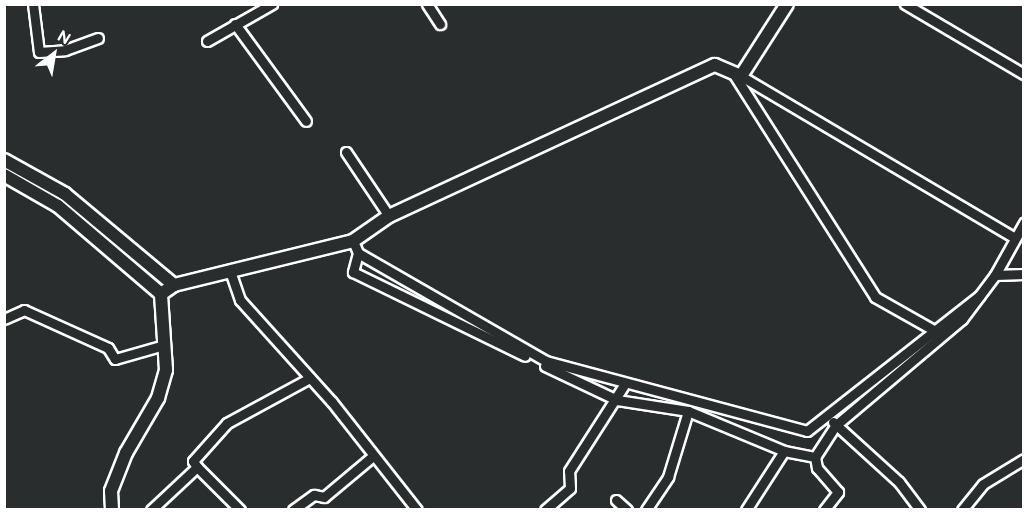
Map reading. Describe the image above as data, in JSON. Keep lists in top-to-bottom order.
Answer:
{
  "north": "top right"
}
